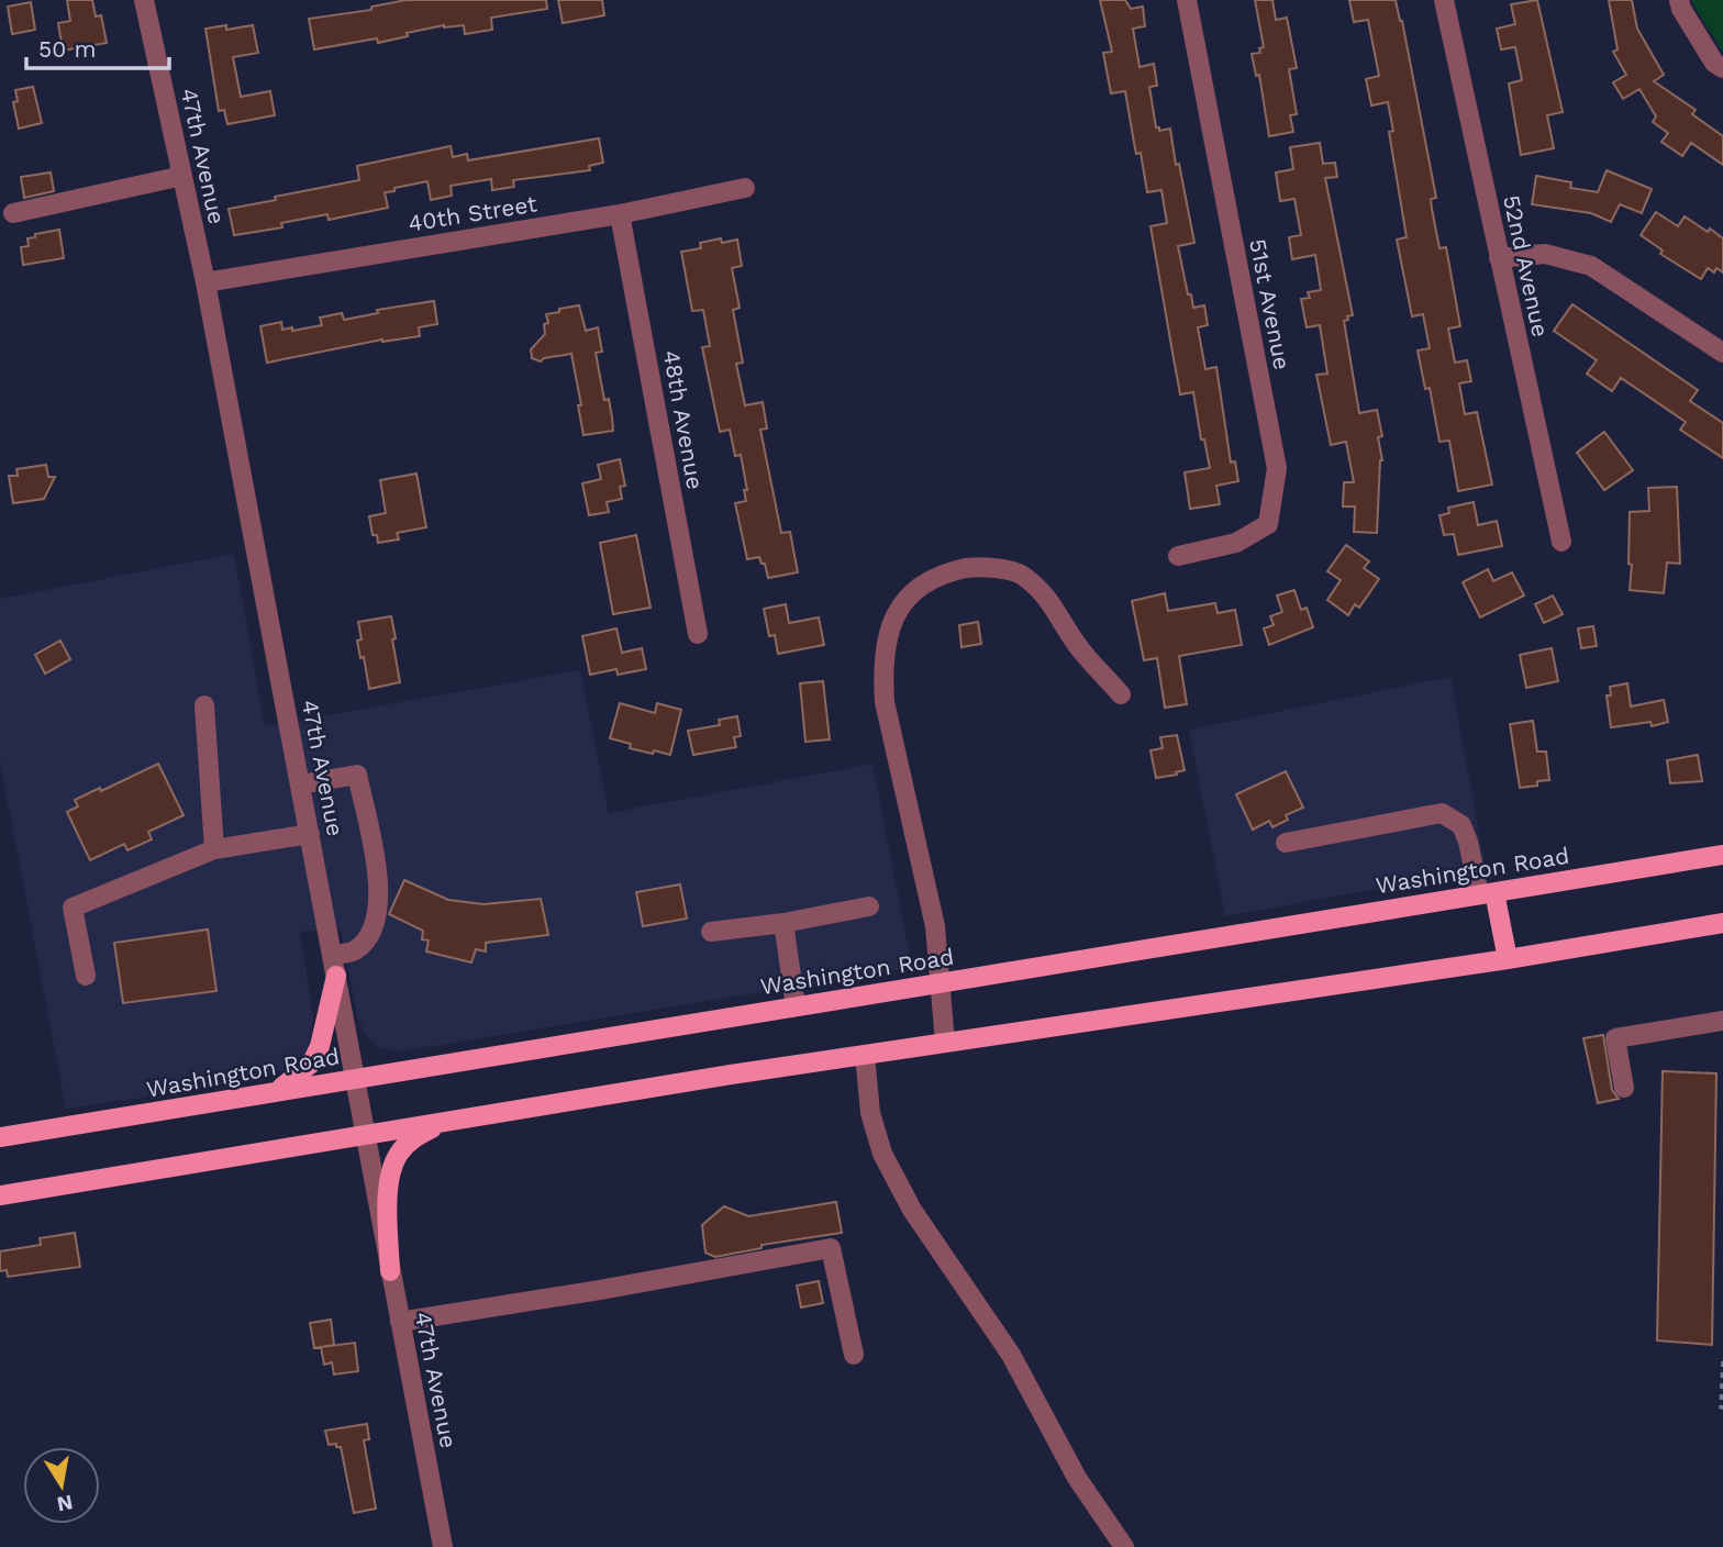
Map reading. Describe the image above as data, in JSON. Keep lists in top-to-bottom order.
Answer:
{
  "streets": {
    "main road": ["Washington Road"],
    "street": [
      "47th Avenue",
      "40th Street",
      "52nd Avenue",
      "51st Avenue",
      "48th Avenue"
    ]
  },
  "crossings": [
    ["47th Avenue", "40th Street"],
    ["47th Avenue", "Washington Road"],
    ["40th Street", "48th Avenue"]
  ],
  "scale_bar": "50 m",
  "north": "bottom"
}
